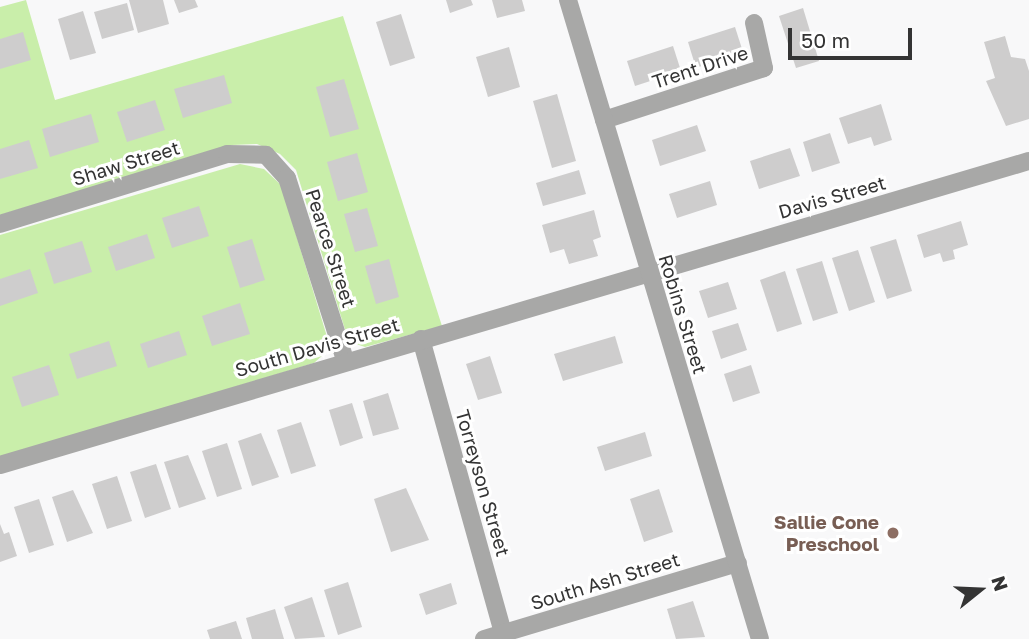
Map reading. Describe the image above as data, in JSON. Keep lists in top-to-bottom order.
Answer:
{
  "streets": {
    "street": [
      "Trent Drive",
      "Shaw Street",
      "Davis Street",
      "Pearce Street",
      "Robins Street",
      "South Davis Street",
      "Torreyson Street",
      "South Ash Street"
    ]
  },
  "crossings": [
    ["Trent Drive", "Robins Street"],
    ["Shaw Street", "Pearce Street"],
    ["Davis Street", "Robins Street"],
    ["Davis Street", "South Davis Street"],
    ["Pearce Street", "South Davis Street"],
    ["Robins Street", "South Davis Street"],
    ["Robins Street", "South Ash Street"],
    ["South Davis Street", "Torreyson Street"],
    ["Torreyson Street", "South Ash Street"]
  ],
  "places": ["Sallie Cone Preschool"],
  "scale_bar": "50 m",
  "north": "right"
}
